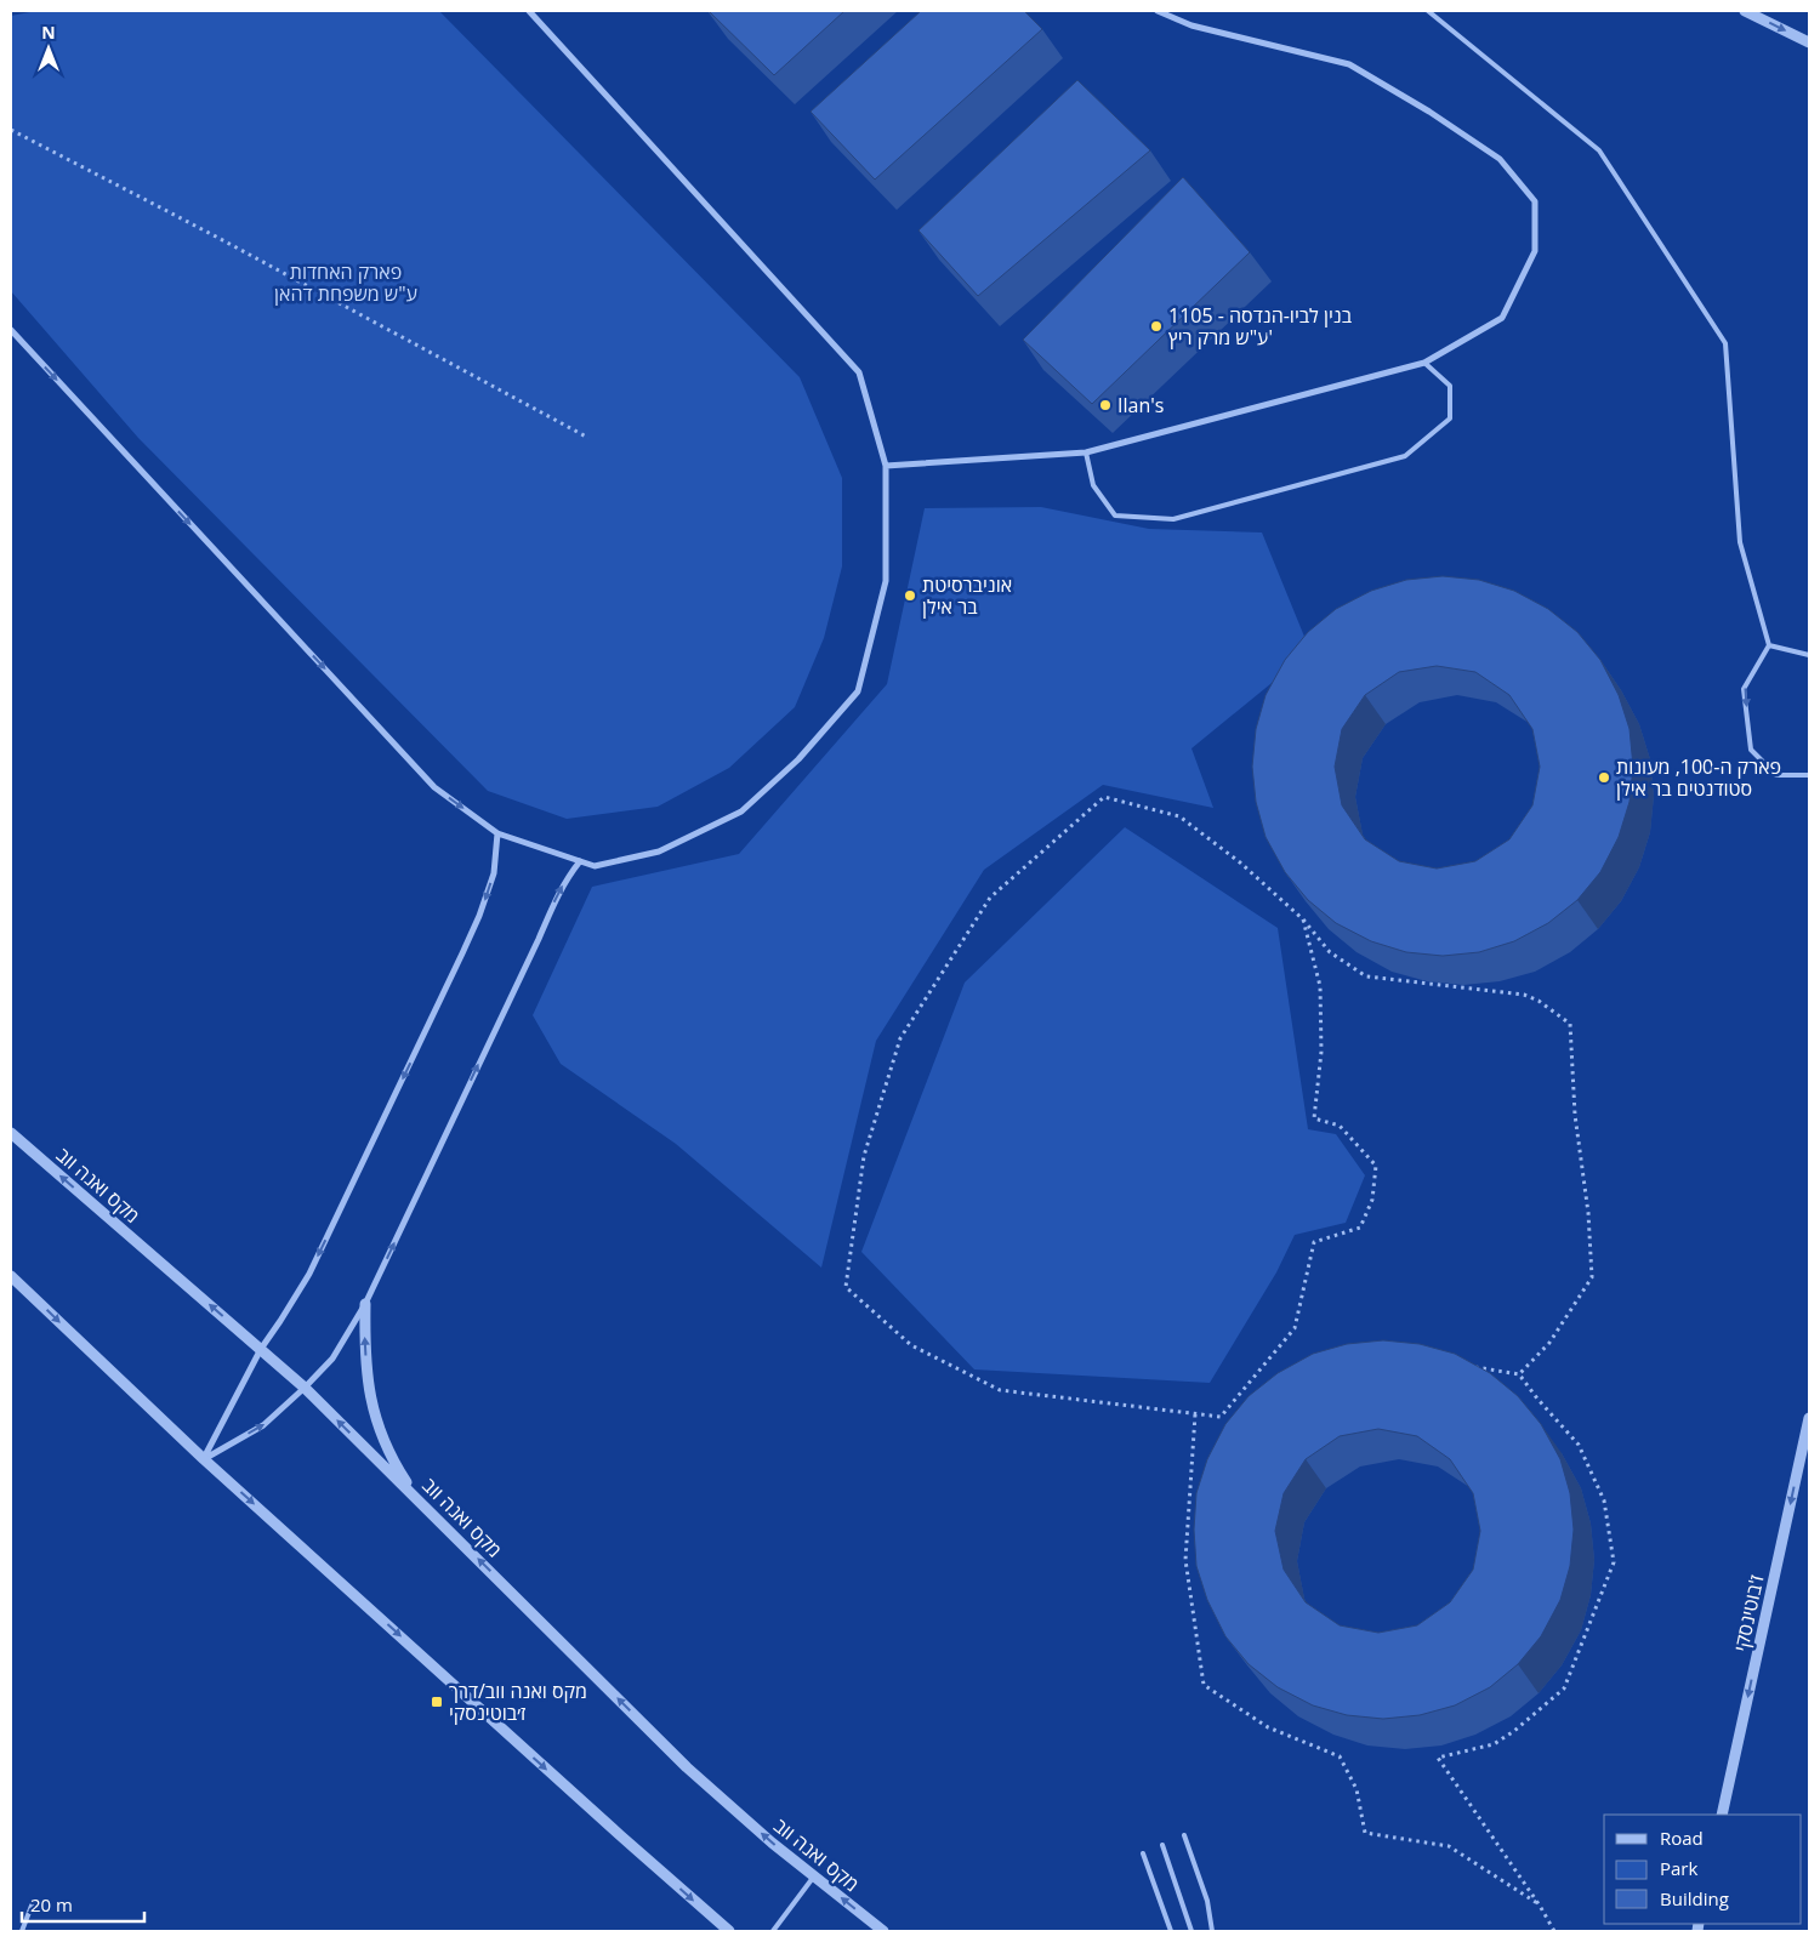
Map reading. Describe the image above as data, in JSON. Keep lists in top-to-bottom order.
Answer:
{
  "streets": {
    "street": ["מקס ואנה ווב", "ז'בוטינסקי"]
  },
  "one_way": ["מקס ואנה ווב", "ז'בוטינסקי"],
  "parks": ["פארק האחדות ע\"ש משפחת דהאן"],
  "places": {
    "other": [
      "1105 - בנין לביו-הנדסה ע\"ש מרק ריץ'",
      "Ilan's",
      "אוניברסיטת בר אילן",
      "פארק ה-100, מעונות סטודנטים בר אילן"
    ],
    "transit": ["מקס ואנה ווב/דרך ז׳בוטינסקי"]
  },
  "legend": ["Road", "Park", "Building"],
  "scale_bar": "20 m",
  "north": "top"
}
